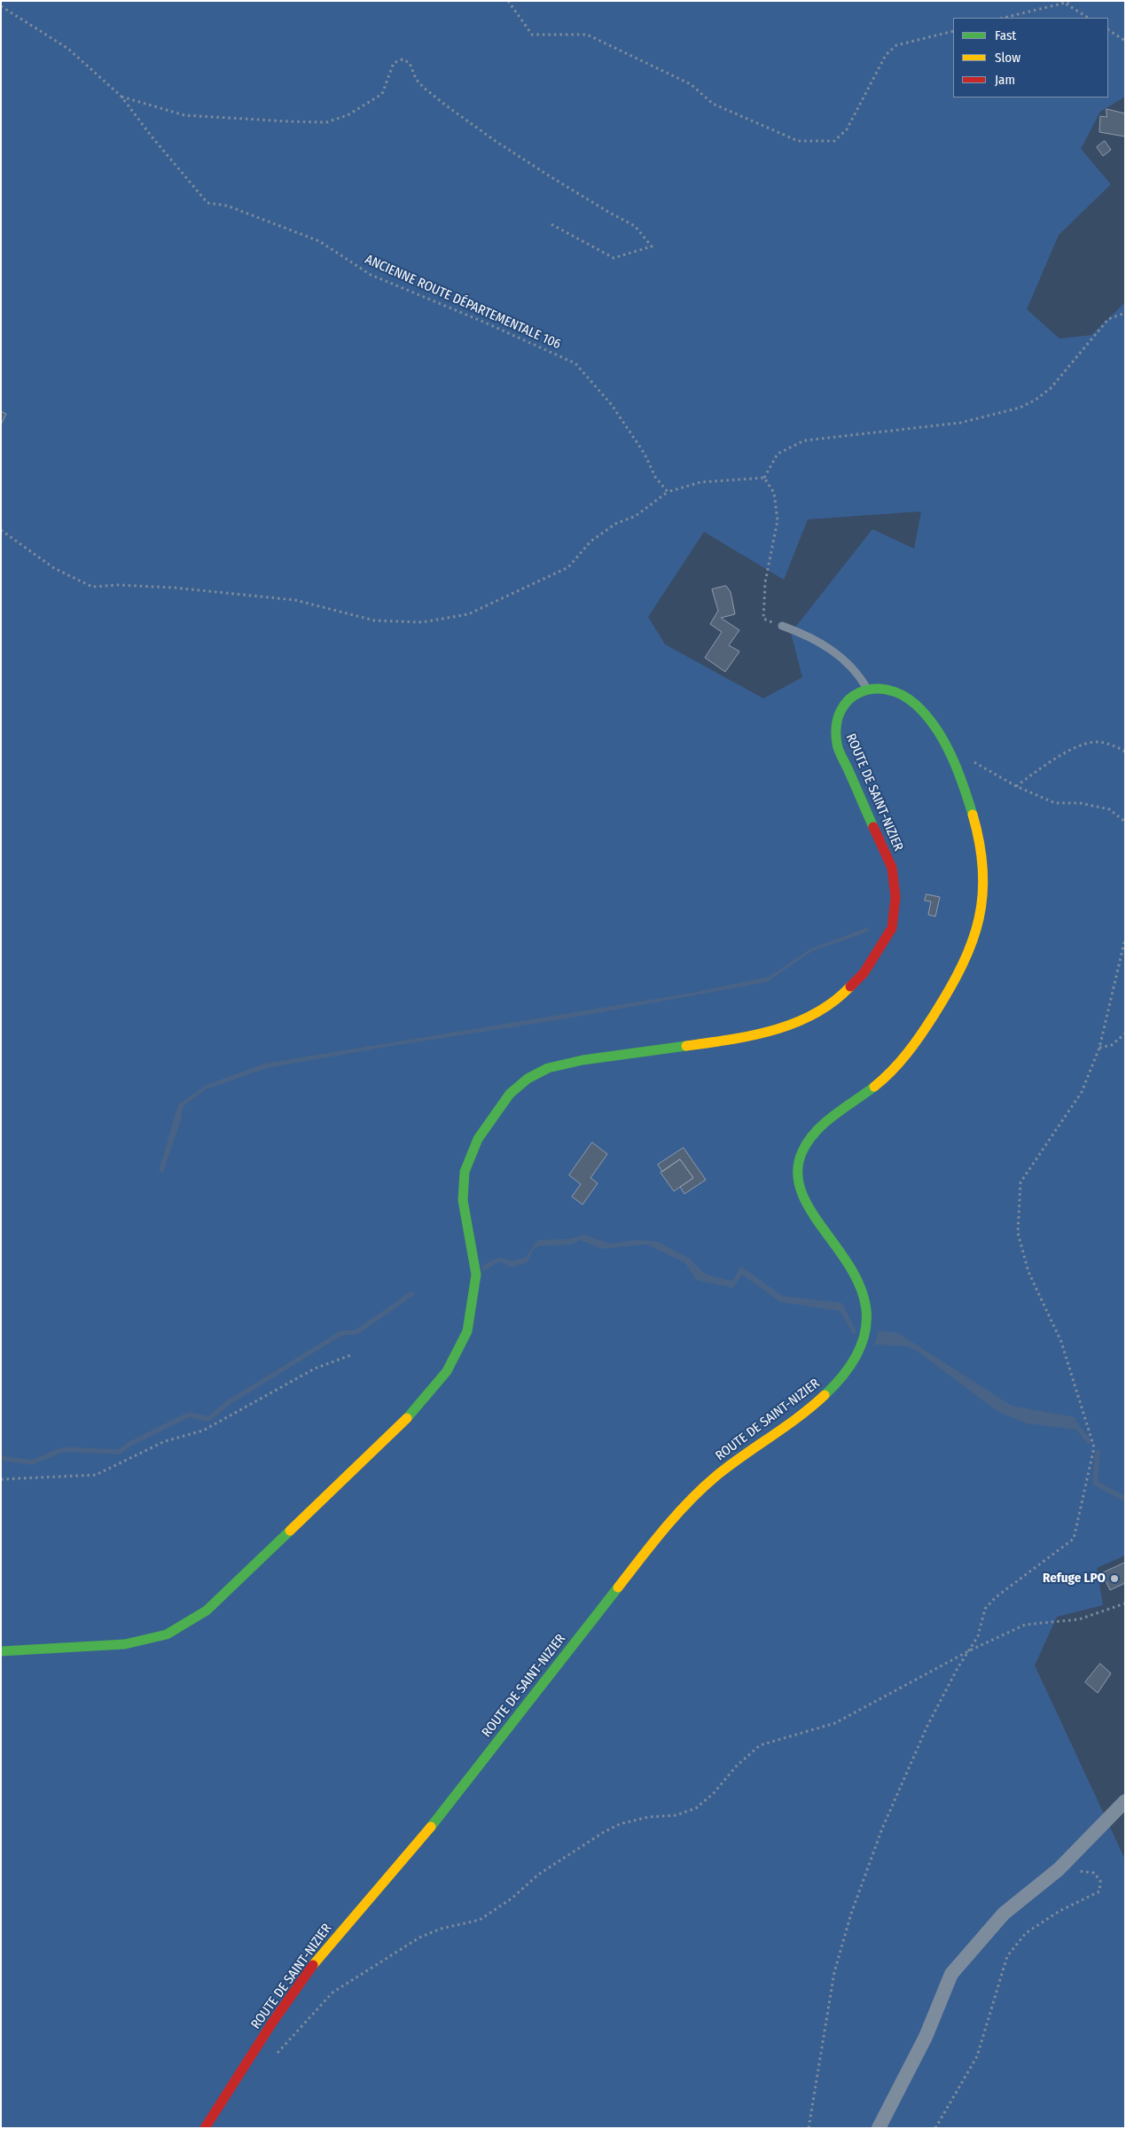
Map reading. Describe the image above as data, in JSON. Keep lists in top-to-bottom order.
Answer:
{
  "streets": {
    "main road": ["ROUTE DE SAINT-NIZIER"],
    "path": ["ANCIENNE ROUTE DÉPARTEMENTALE 106"]
  },
  "places": ["Refuge LPO"],
  "legend": ["Fast", "Slow", "Jam"]
}
